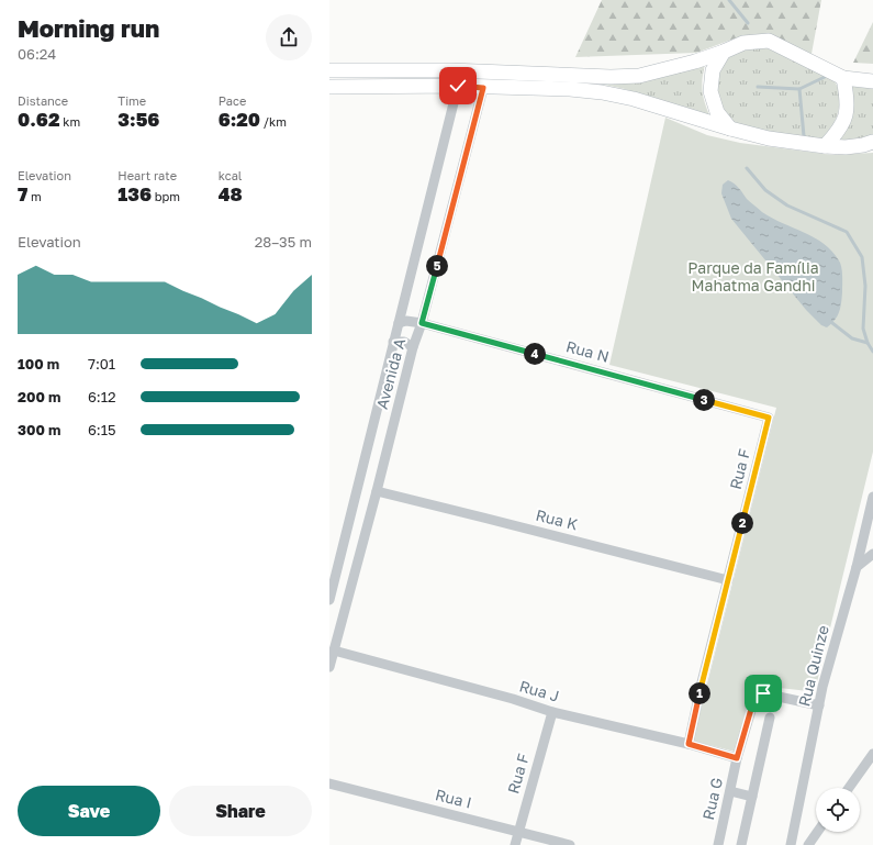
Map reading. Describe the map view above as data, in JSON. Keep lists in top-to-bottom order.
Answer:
{
  "streets": {
    "street": [
      "Rua N",
      "Avenida A",
      "Rua F",
      "Rua K",
      "Rua Quinze",
      "Rua J",
      "Rua I",
      "Rua G"
    ]
  },
  "crossings": [
    ["Rua N", "Avenida A"],
    ["Rua N", "Rua F"],
    ["Avenida A", "Rua K"],
    ["Avenida A", "Rua J"],
    ["Rua F", "Rua K"],
    ["Rua F", "Rua J"],
    ["Rua F", "Rua I"],
    ["Rua Quinze", "Rua G"],
    ["Rua J", "Rua G"]
  ],
  "parks": ["Parque da Família Mahatma Gandhi"],
  "page": {
    "heading": ["Morning run", "06:24"],
    "stats": [
      ["Distance", "0.62 km"],
      ["Time", "3:56"],
      ["Pace", "6:20 /km"],
      ["Elevation", "7 m"],
      ["Heart rate", "136 bpm"],
      ["kcal", "48"]
    ],
    "chart": ["Elevation", "28–35 m"],
    "pins": [
      "5",
      "4",
      "3",
      "2",
      "1"
    ],
    "list": [
      {
        "name": "100 m",
        "note": "7:01"
      },
      {
        "name": "200 m",
        "note": "6:12"
      },
      {
        "name": "300 m",
        "note": "6:15"
      }
    ],
    "buttons": ["Save", "Share"]
  }
}
